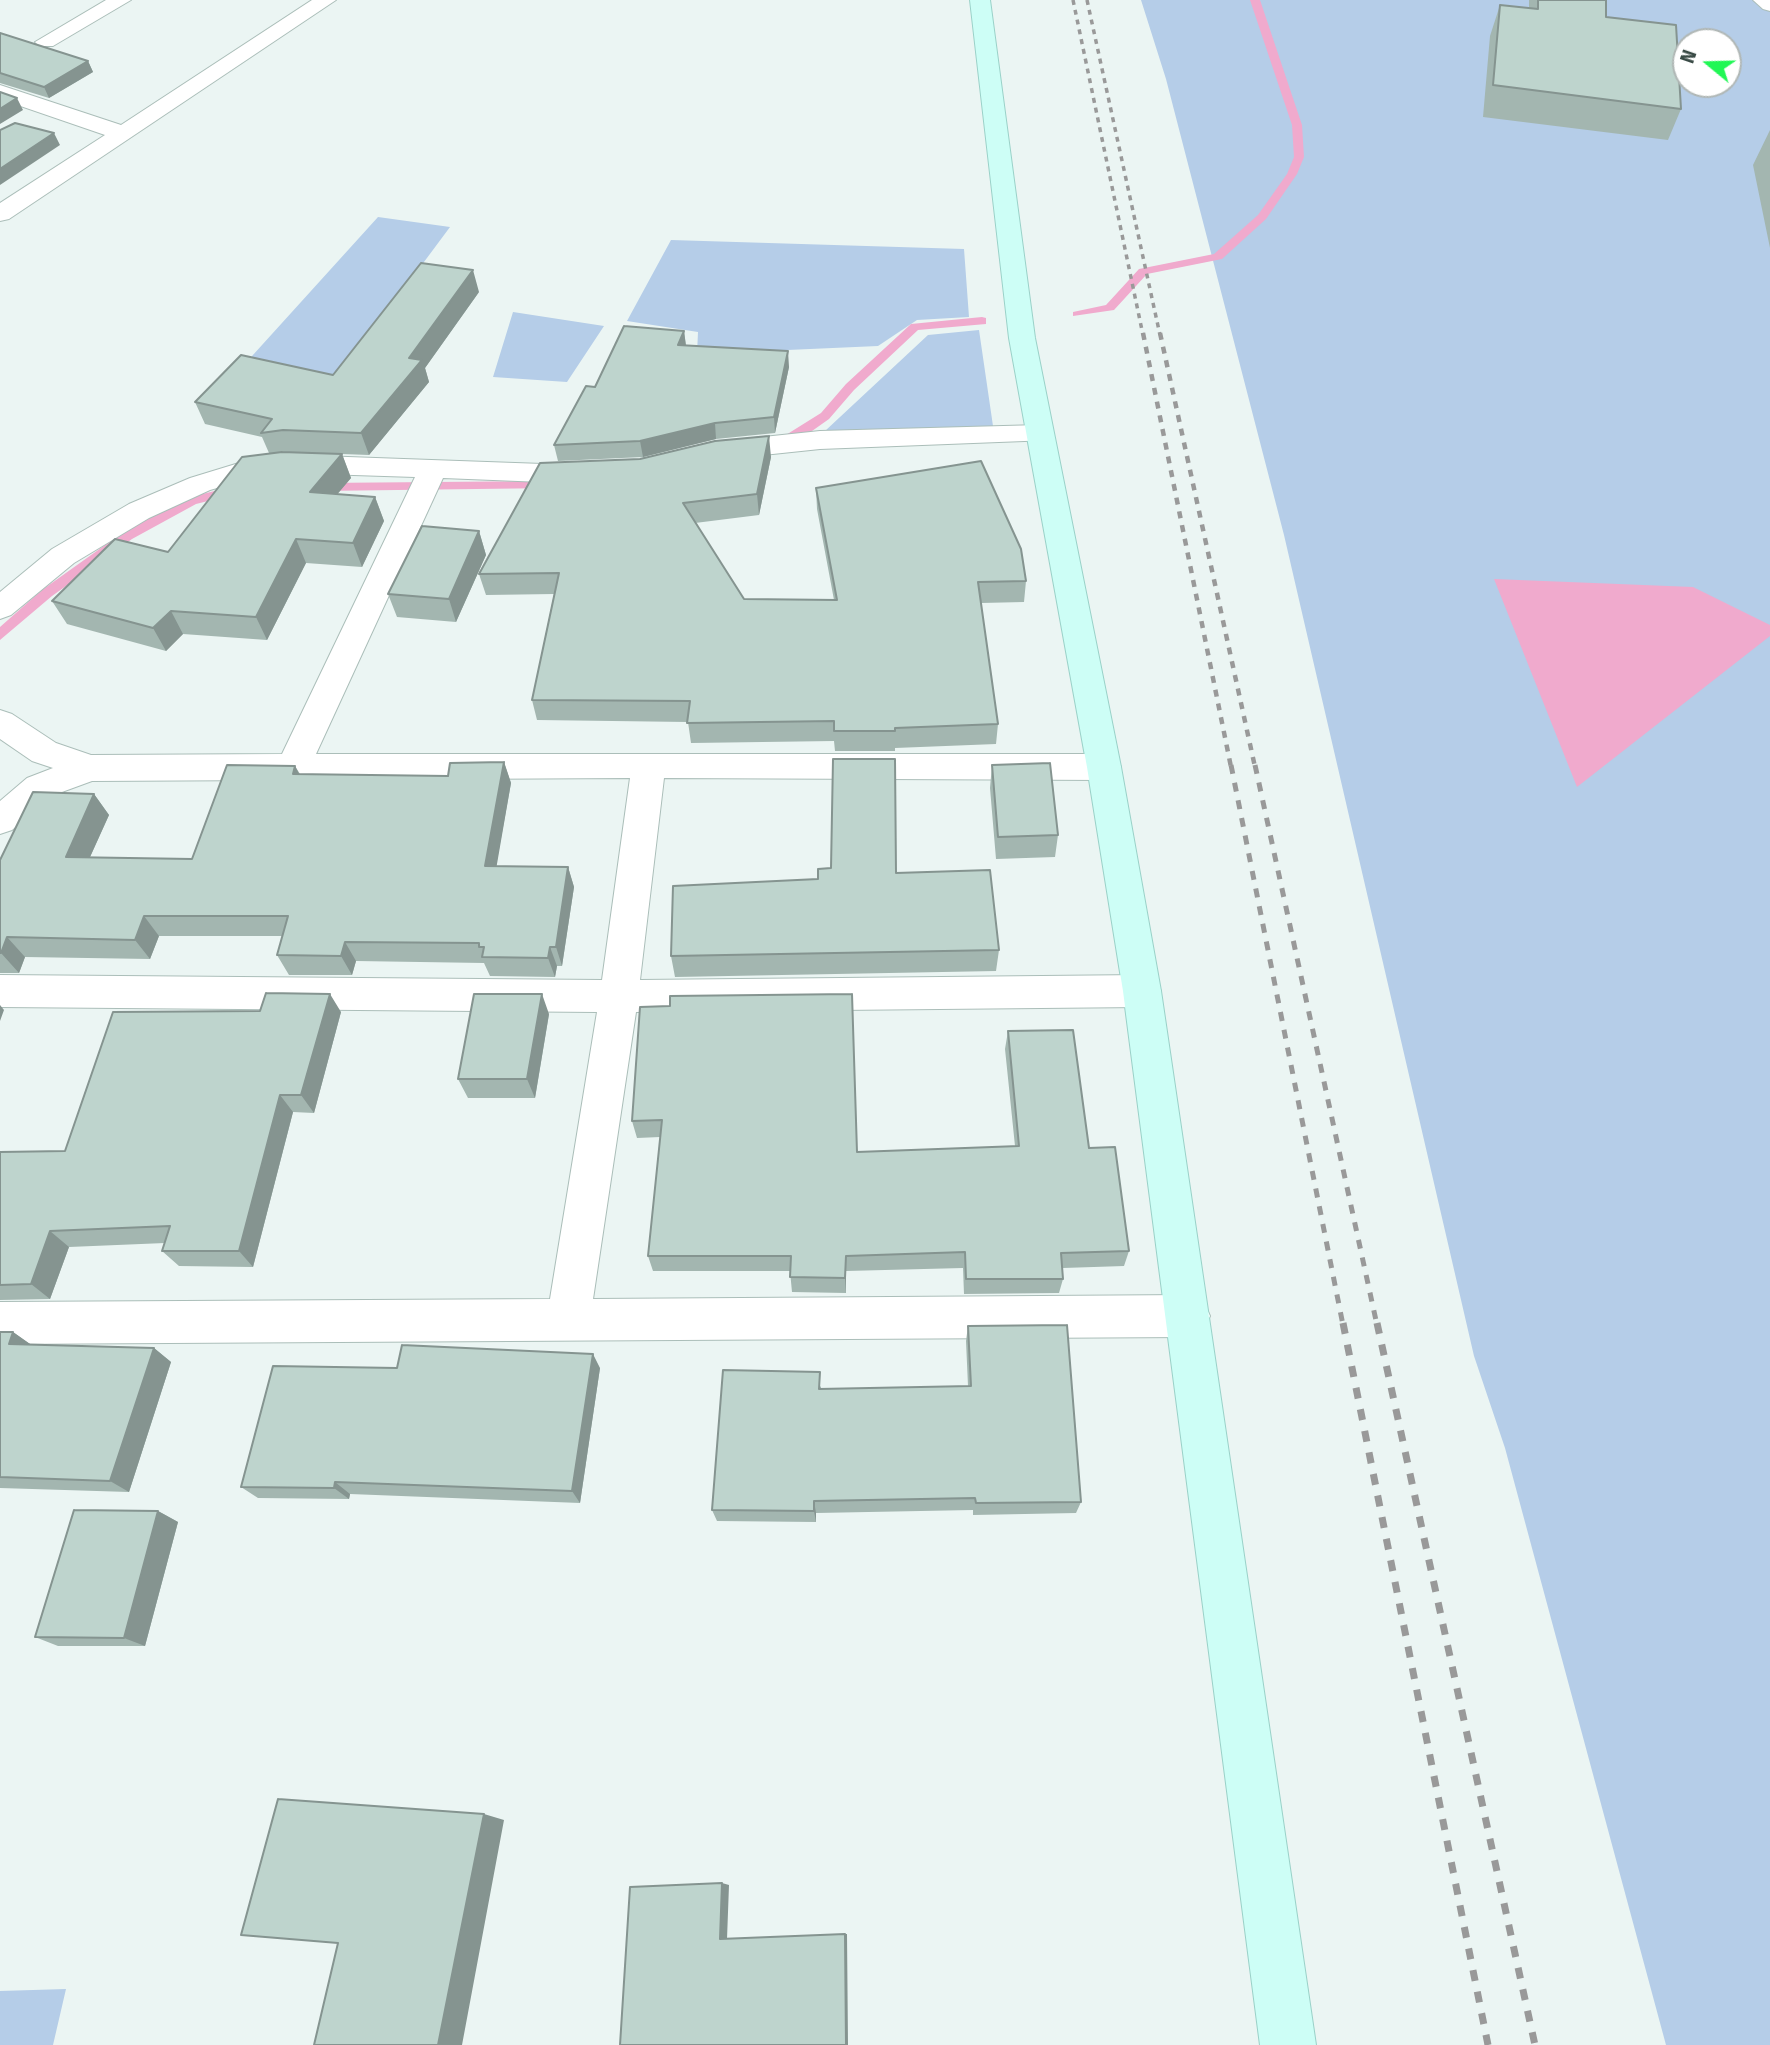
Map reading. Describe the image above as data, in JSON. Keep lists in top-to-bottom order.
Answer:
{
  "north": "left"
}
